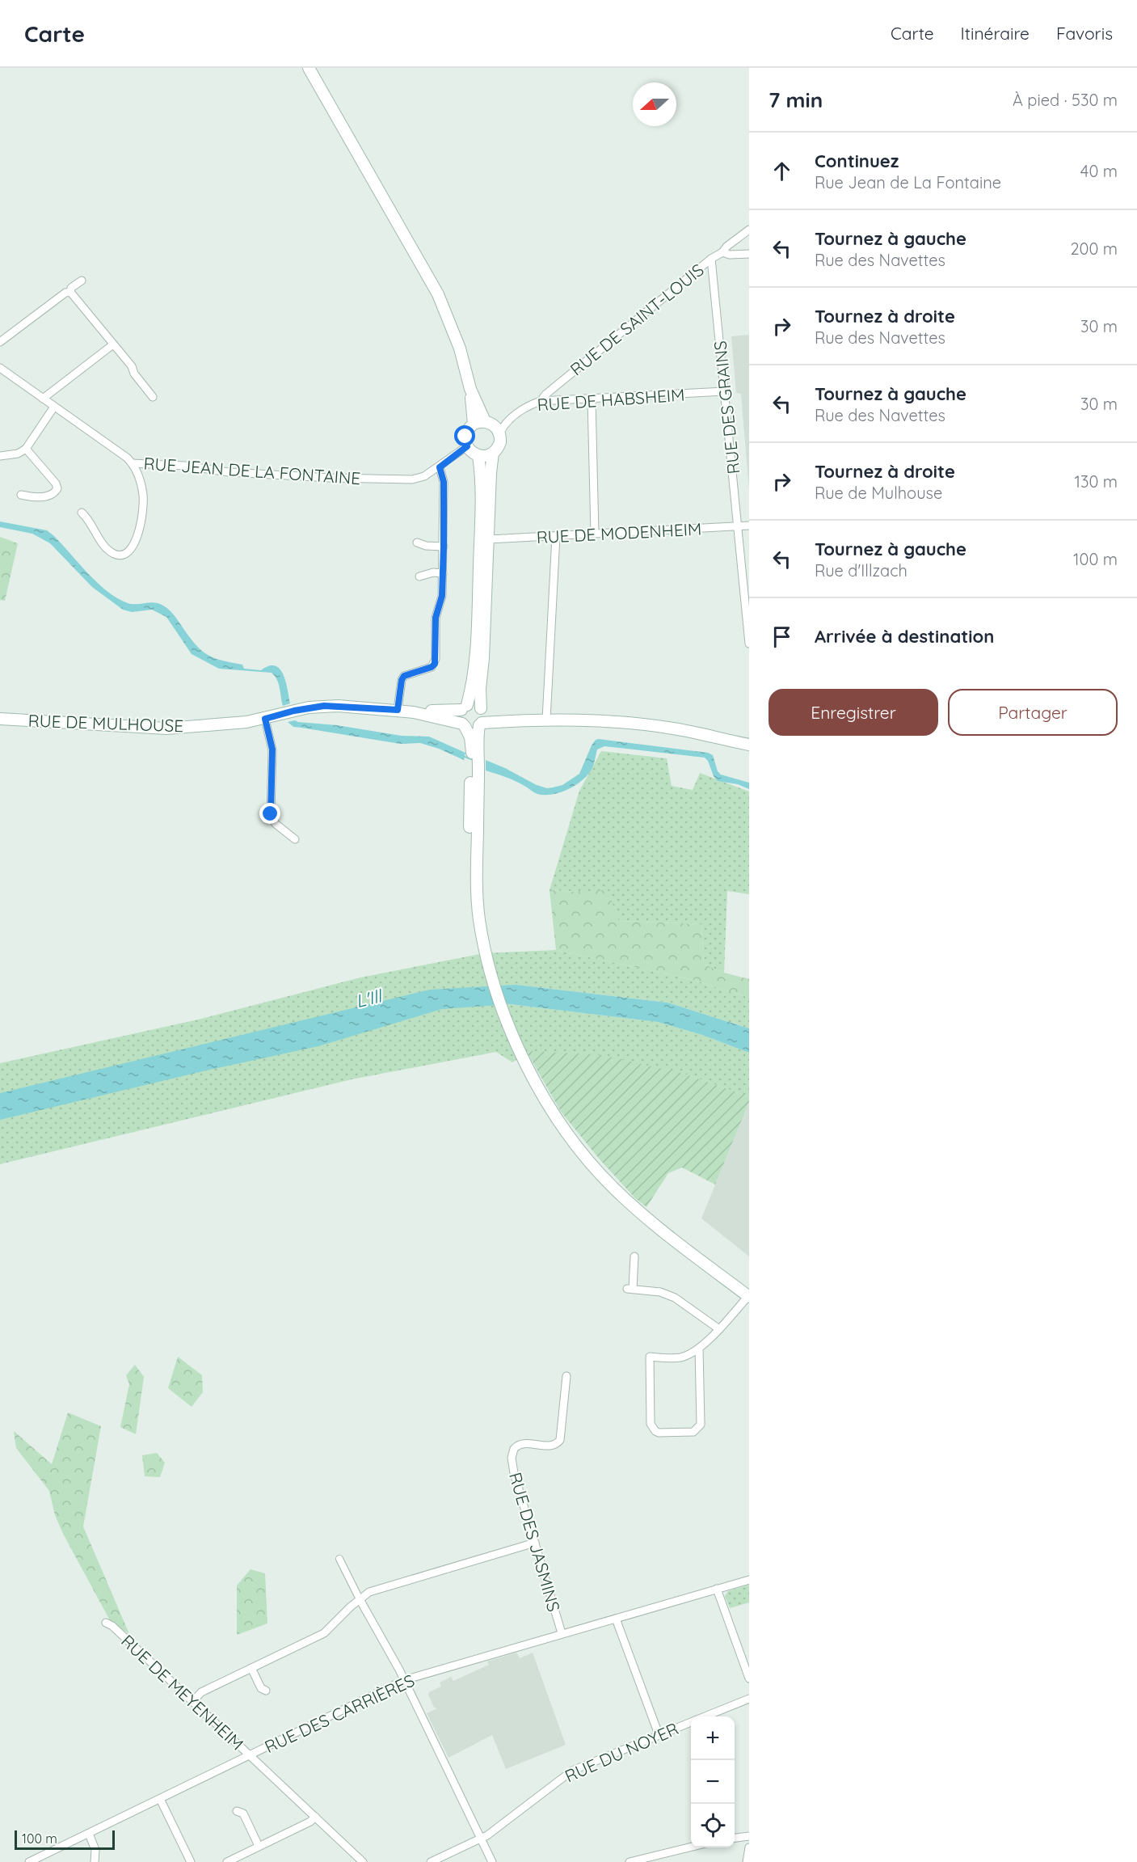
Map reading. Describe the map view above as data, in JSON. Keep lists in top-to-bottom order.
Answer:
{
  "streets": {
    "main road": ["RUE DE MULHOUSE"],
    "street": [
      "RUE DE SAINT-LOUIS",
      "RUE DE HABSHEIM",
      "RUE DES GRAINS",
      "RUE JEAN DE LA FONTAINE",
      "RUE DE MODENHEIM",
      "RUE DES JASMINS",
      "RUE DE MEYENHEIM",
      "RUE DES CARRIÈRES",
      "RUE DU NOYER"
    ]
  },
  "crossings": [
    ["RUE DE SAINT-LOUIS", "RUE DE HABSHEIM"],
    ["RUE DE SAINT-LOUIS", "RUE DES GRAINS"],
    ["RUE DE HABSHEIM", "RUE DES GRAINS"],
    ["RUE DE HABSHEIM", "RUE JEAN DE LA FONTAINE"],
    ["RUE DES GRAINS", "RUE DE MODENHEIM"],
    ["RUE DES JASMINS", "RUE DES CARRIÈRES"],
    ["RUE DE MEYENHEIM", "RUE DES CARRIÈRES"]
  ],
  "water": ["L'Ill"],
  "scale_bar": "100 m",
  "north": "left",
  "page": {
    "header": "Carte",
    "nav": ["Carte", "Itinéraire", "Favoris"],
    "heading": ["7 min", "À pied · 530 m"],
    "list": [
      ["Continuez", "Rue Jean de La Fontaine", "40 m"],
      ["Tournez à gauche", "Rue des Navettes", "200 m"],
      ["Tournez à droite", "Rue des Navettes", "30 m"],
      ["Tournez à gauche", "Rue des Navettes", "30 m"],
      ["Tournez à droite", "Rue de Mulhouse", "130 m"],
      ["Tournez à gauche", "Rue d'Illzach", "100 m"],
      "Arrivée à destination"
    ],
    "buttons": ["Enregistrer", "Partager"],
    "map_buttons": ["+", "−"],
    "scale": "100 m"
  }
}
